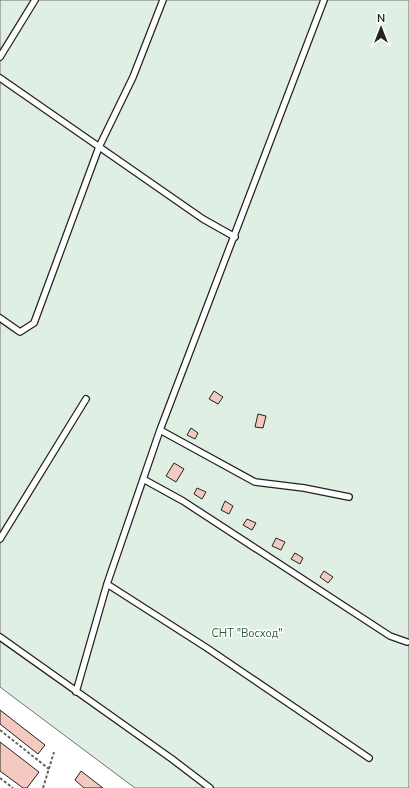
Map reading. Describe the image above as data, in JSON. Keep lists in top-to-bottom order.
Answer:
{
  "parks": ["СНТ \"Восход\""],
  "north": "top"
}
